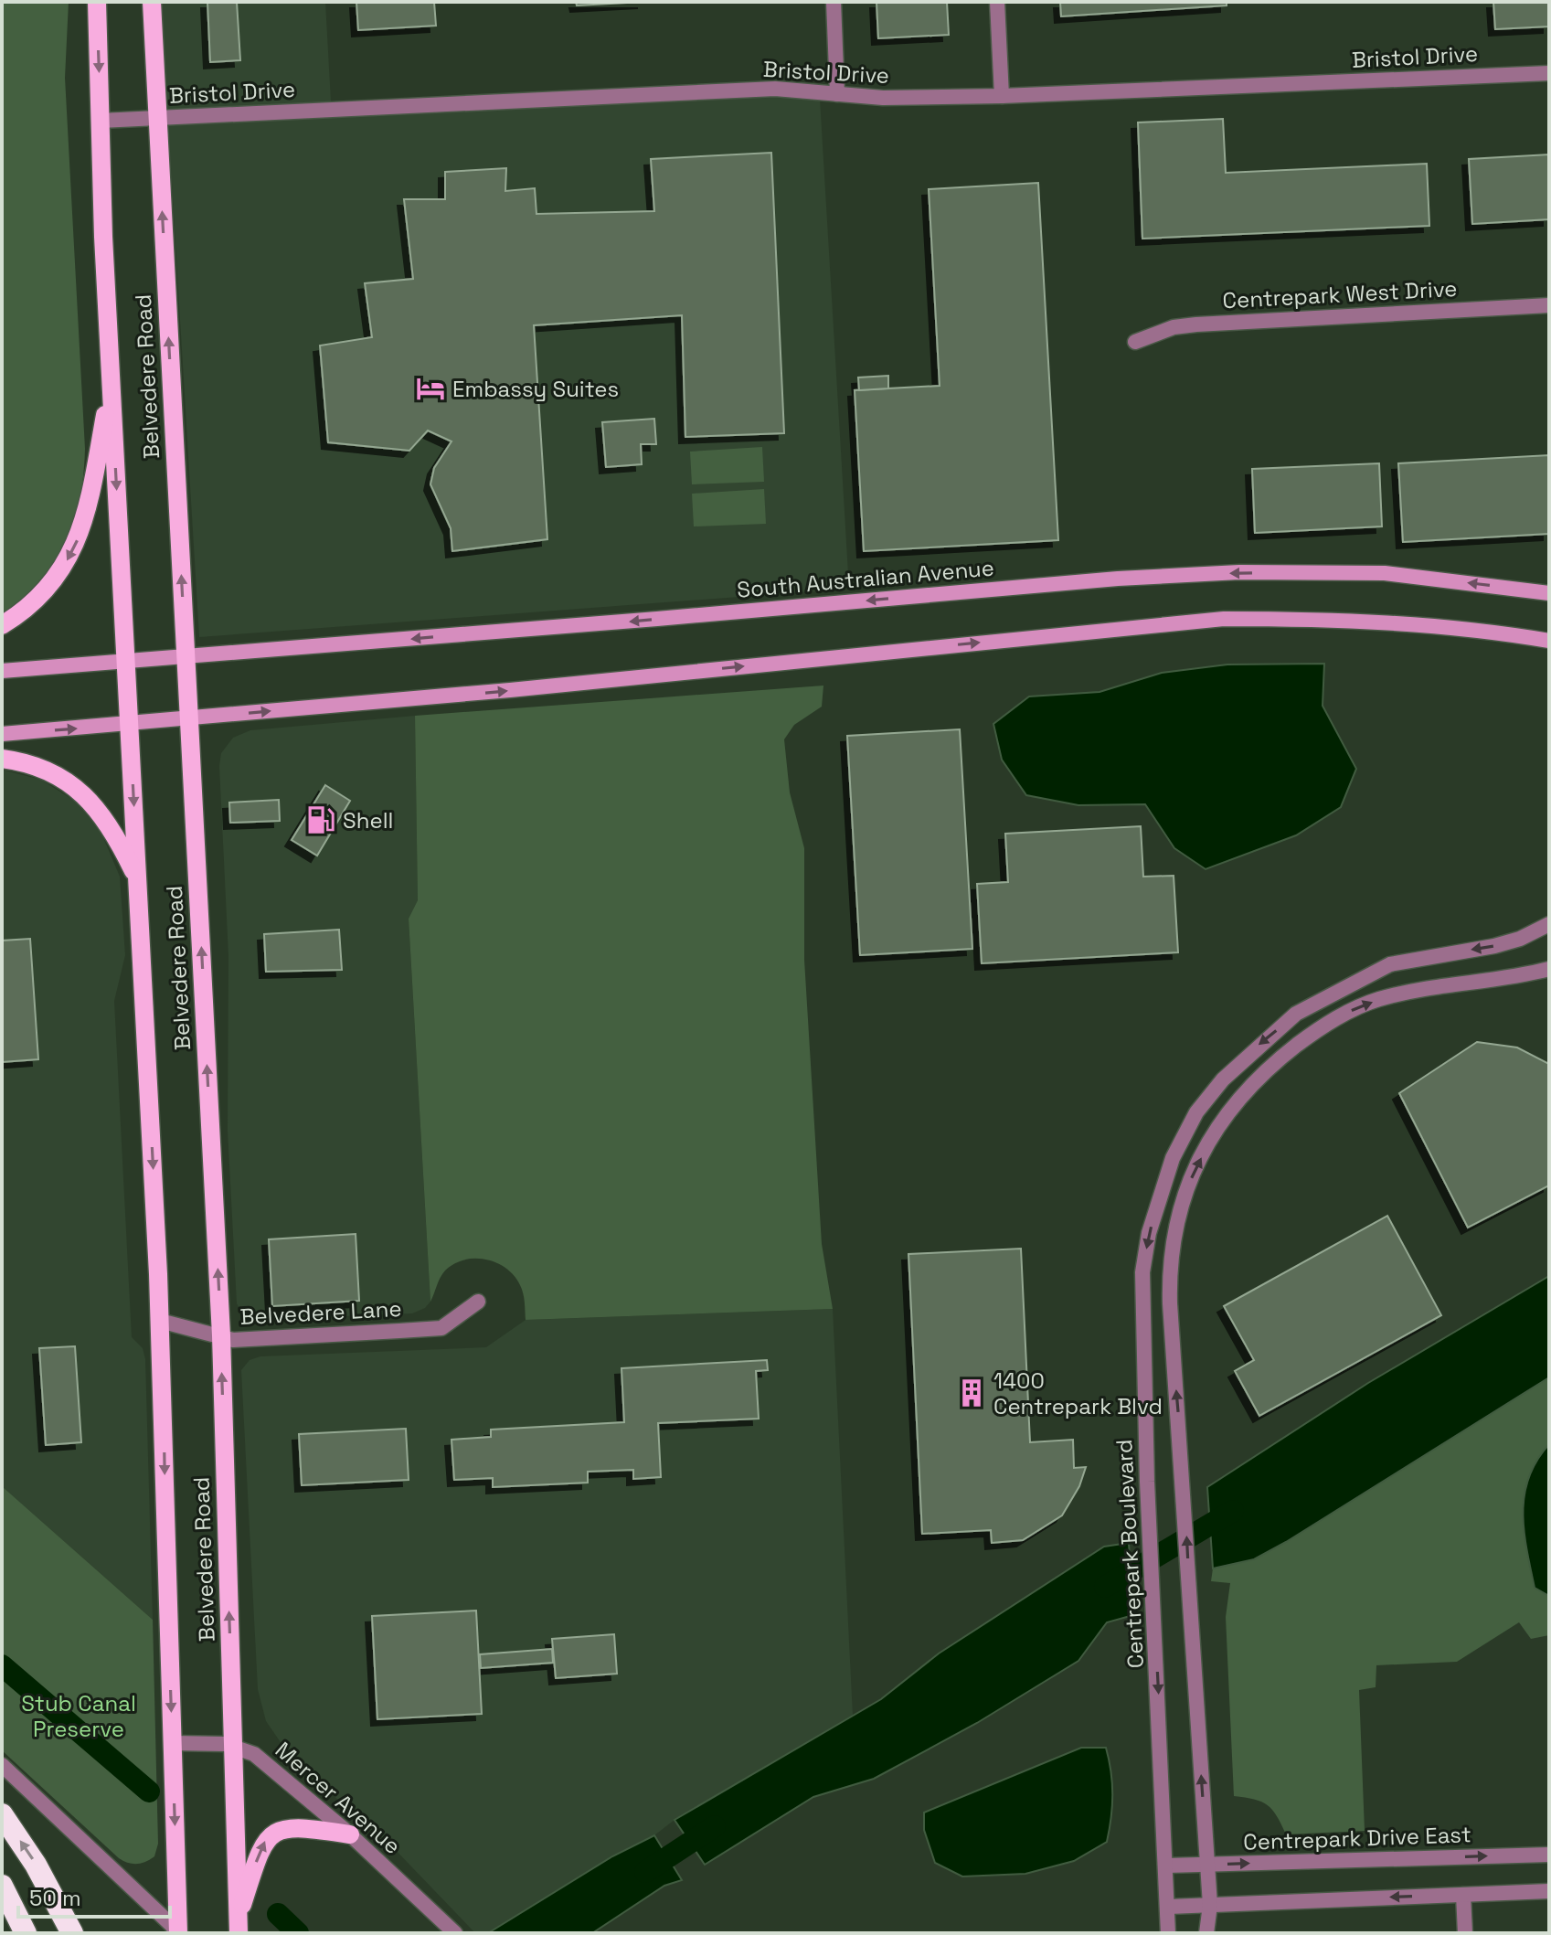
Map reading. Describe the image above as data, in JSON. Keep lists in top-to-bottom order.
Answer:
{
  "streets": {
    "main road": ["Belvedere Road", "South Australian Avenue"],
    "street": [
      "Bristol Drive",
      "Centrepark West Drive",
      "Belvedere Lane",
      "Centrepark Boulevard",
      "Mercer Avenue",
      "Centrepark Drive East"
    ]
  },
  "crossings": [
    ["Bristol Drive", "Belvedere Road"],
    ["Belvedere Road", "South Australian Avenue"],
    ["Belvedere Road", "Belvedere Lane"],
    ["Belvedere Road", "Mercer Avenue"],
    ["Centrepark Boulevard", "Centrepark Drive East"]
  ],
  "one_way": ["Centrepark Boulevard"],
  "parks": ["Stub Canal Preserve"],
  "places": {
    "hotel": ["Embassy Suites"],
    "fuel station": ["Shell"],
    "building": ["1400 Centrepark Blvd"]
  },
  "scale_bar": "50 m"
}
